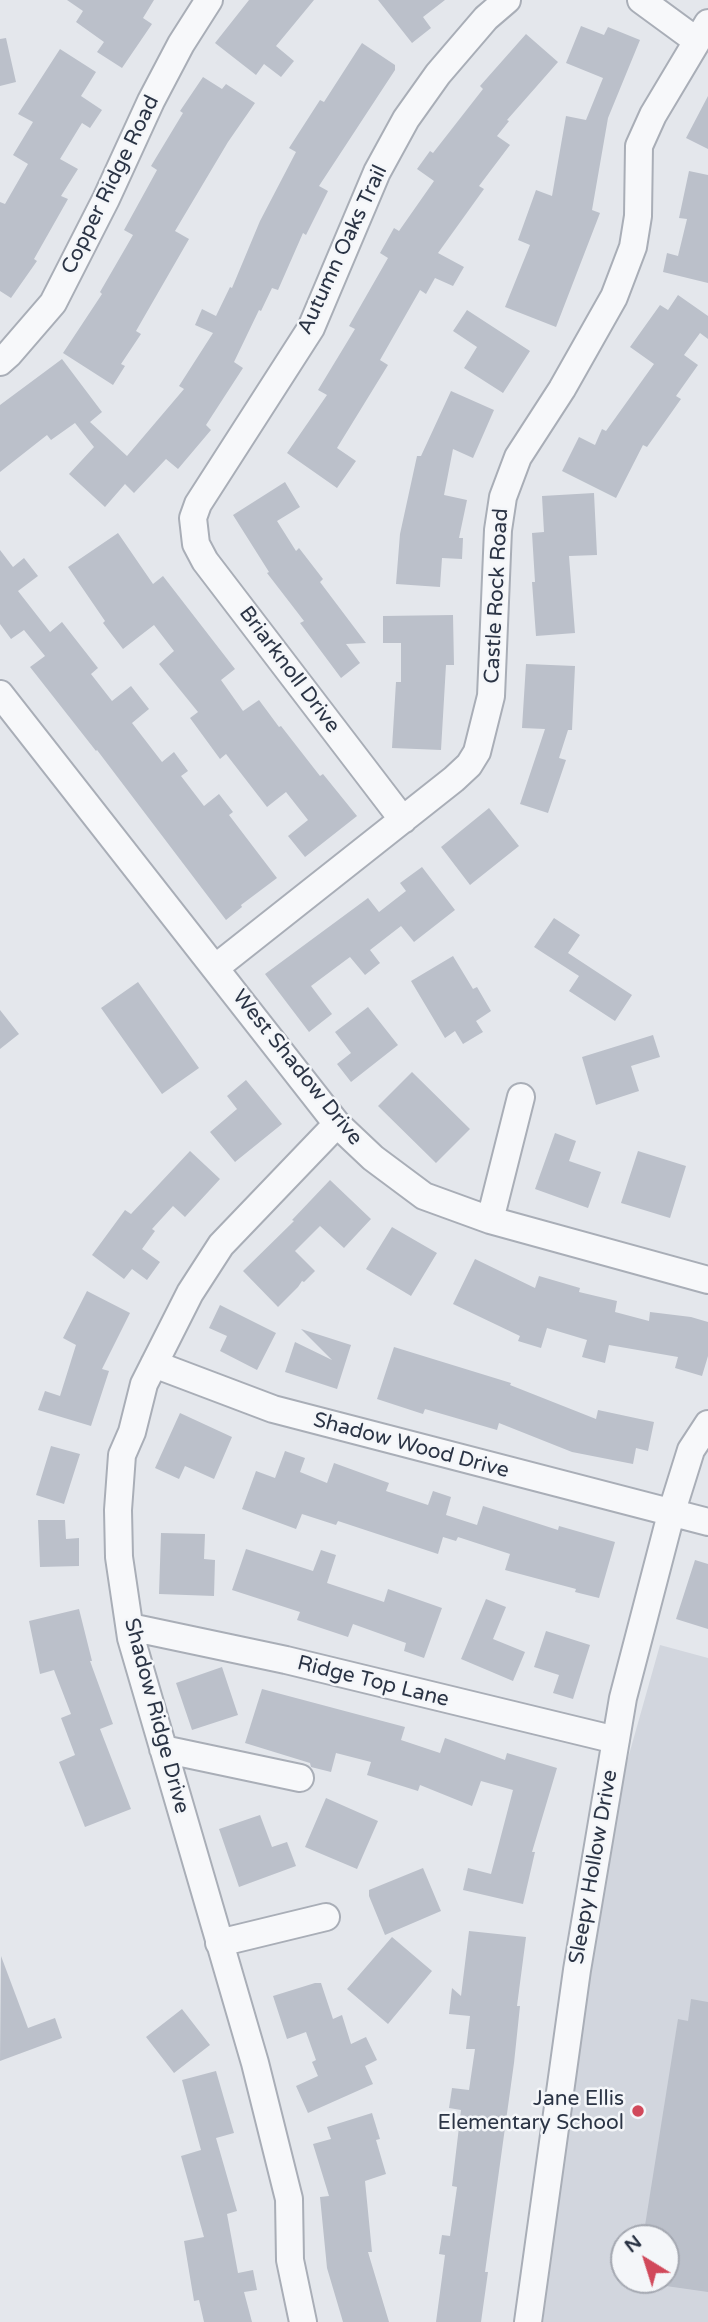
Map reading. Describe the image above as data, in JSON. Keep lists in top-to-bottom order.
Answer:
{
  "streets": {
    "street": [
      "Copper Ridge Road",
      "Autumn Oaks Trail",
      "Castle Rock Road",
      "Briarknoll Drive",
      "West Shadow Drive",
      "Shadow Wood Drive",
      "Ridge Top Lane",
      "Shadow Ridge Drive",
      "Sleepy Hollow Drive"
    ]
  },
  "crossings": [
    ["Autumn Oaks Trail", "Briarknoll Drive"],
    ["Castle Rock Road", "Briarknoll Drive"],
    ["Castle Rock Road", "West Shadow Drive"],
    ["West Shadow Drive", "Shadow Ridge Drive"],
    ["Shadow Wood Drive", "Shadow Ridge Drive"],
    ["Shadow Wood Drive", "Sleepy Hollow Drive"],
    ["Ridge Top Lane", "Shadow Ridge Drive"],
    ["Ridge Top Lane", "Sleepy Hollow Drive"]
  ],
  "places": ["Jane Ellis Elementary School"],
  "north": "top left"
}
